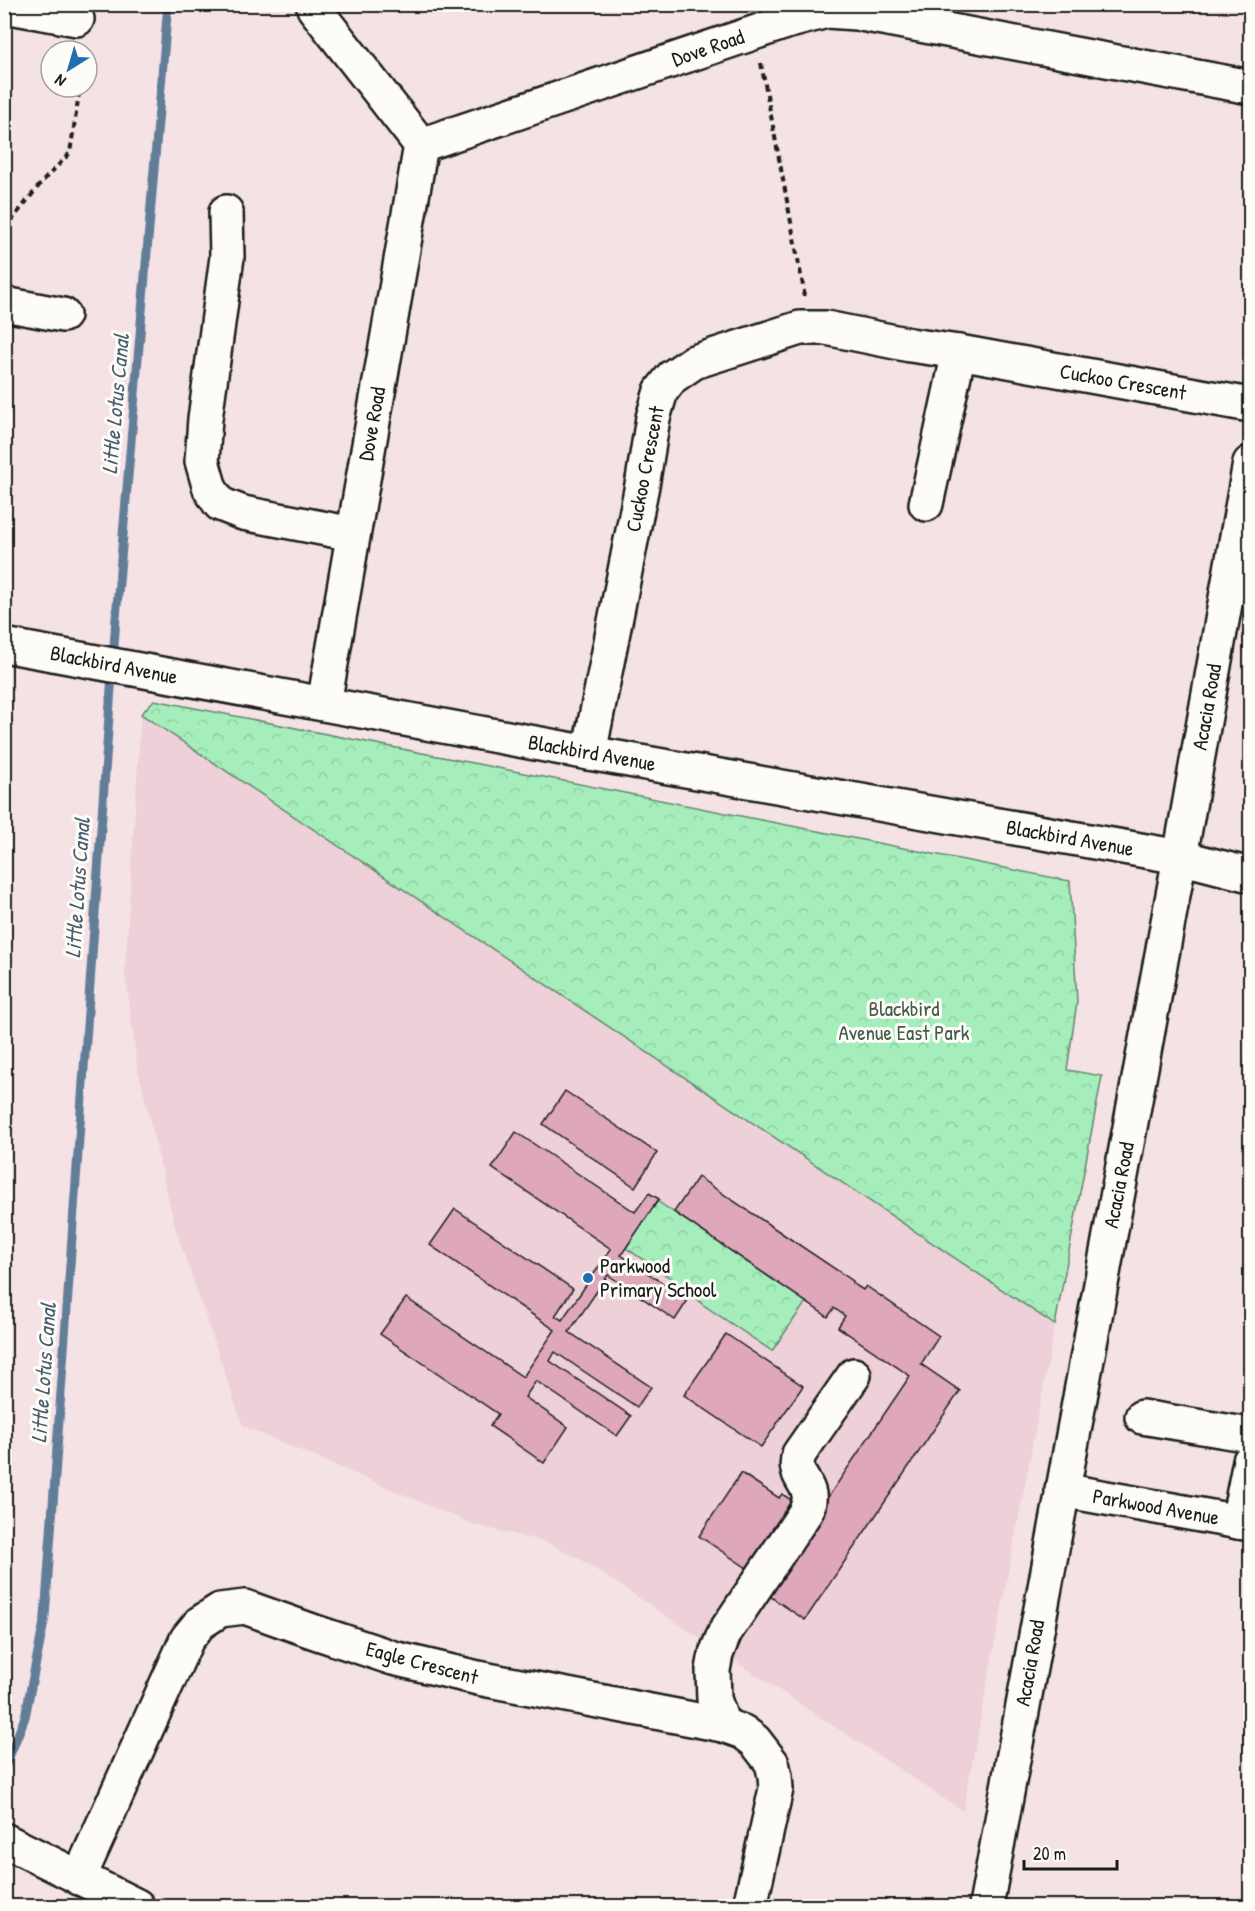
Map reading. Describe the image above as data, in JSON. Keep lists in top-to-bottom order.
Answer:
{
  "streets": {
    "street": [
      "Dove Road",
      "Cuckoo Crescent",
      "Blackbird Avenue",
      "Acacia Road",
      "Parkwood Avenue",
      "Eagle Crescent"
    ]
  },
  "crossings": [
    ["Dove Road", "Blackbird Avenue"],
    ["Cuckoo Crescent", "Blackbird Avenue"],
    ["Blackbird Avenue", "Acacia Road"],
    ["Acacia Road", "Parkwood Avenue"]
  ],
  "water": ["Little Lotus Canal"],
  "parks": ["Blackbird Avenue East Park"],
  "places": ["Parkwood Primary School"],
  "scale_bar": "20 m",
  "north": "bottom left"
}
